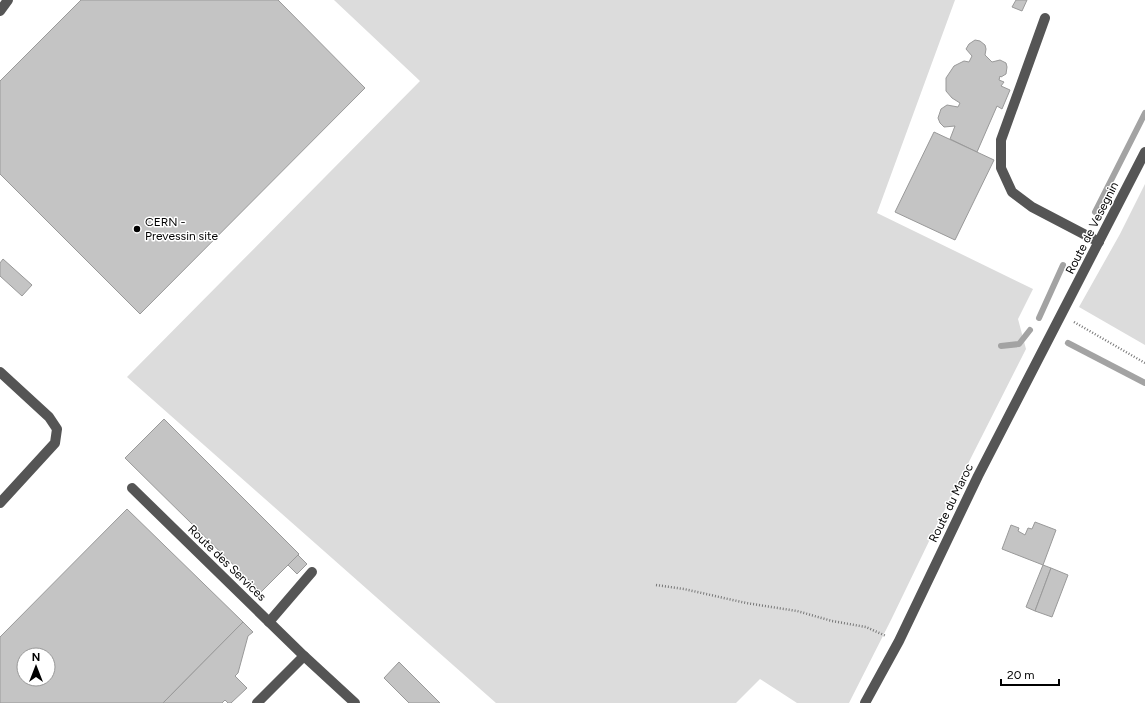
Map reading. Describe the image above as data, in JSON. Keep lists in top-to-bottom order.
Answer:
{
  "streets": {
    "street": ["Route de Vesegnin", "Route du Maroc", "Route des Services"]
  },
  "crossings": [
    ["Route de Vesegnin", "Route du Maroc"]
  ],
  "places": ["CERN - Prevessin site"],
  "scale_bar": "20 m",
  "north": "top"
}
